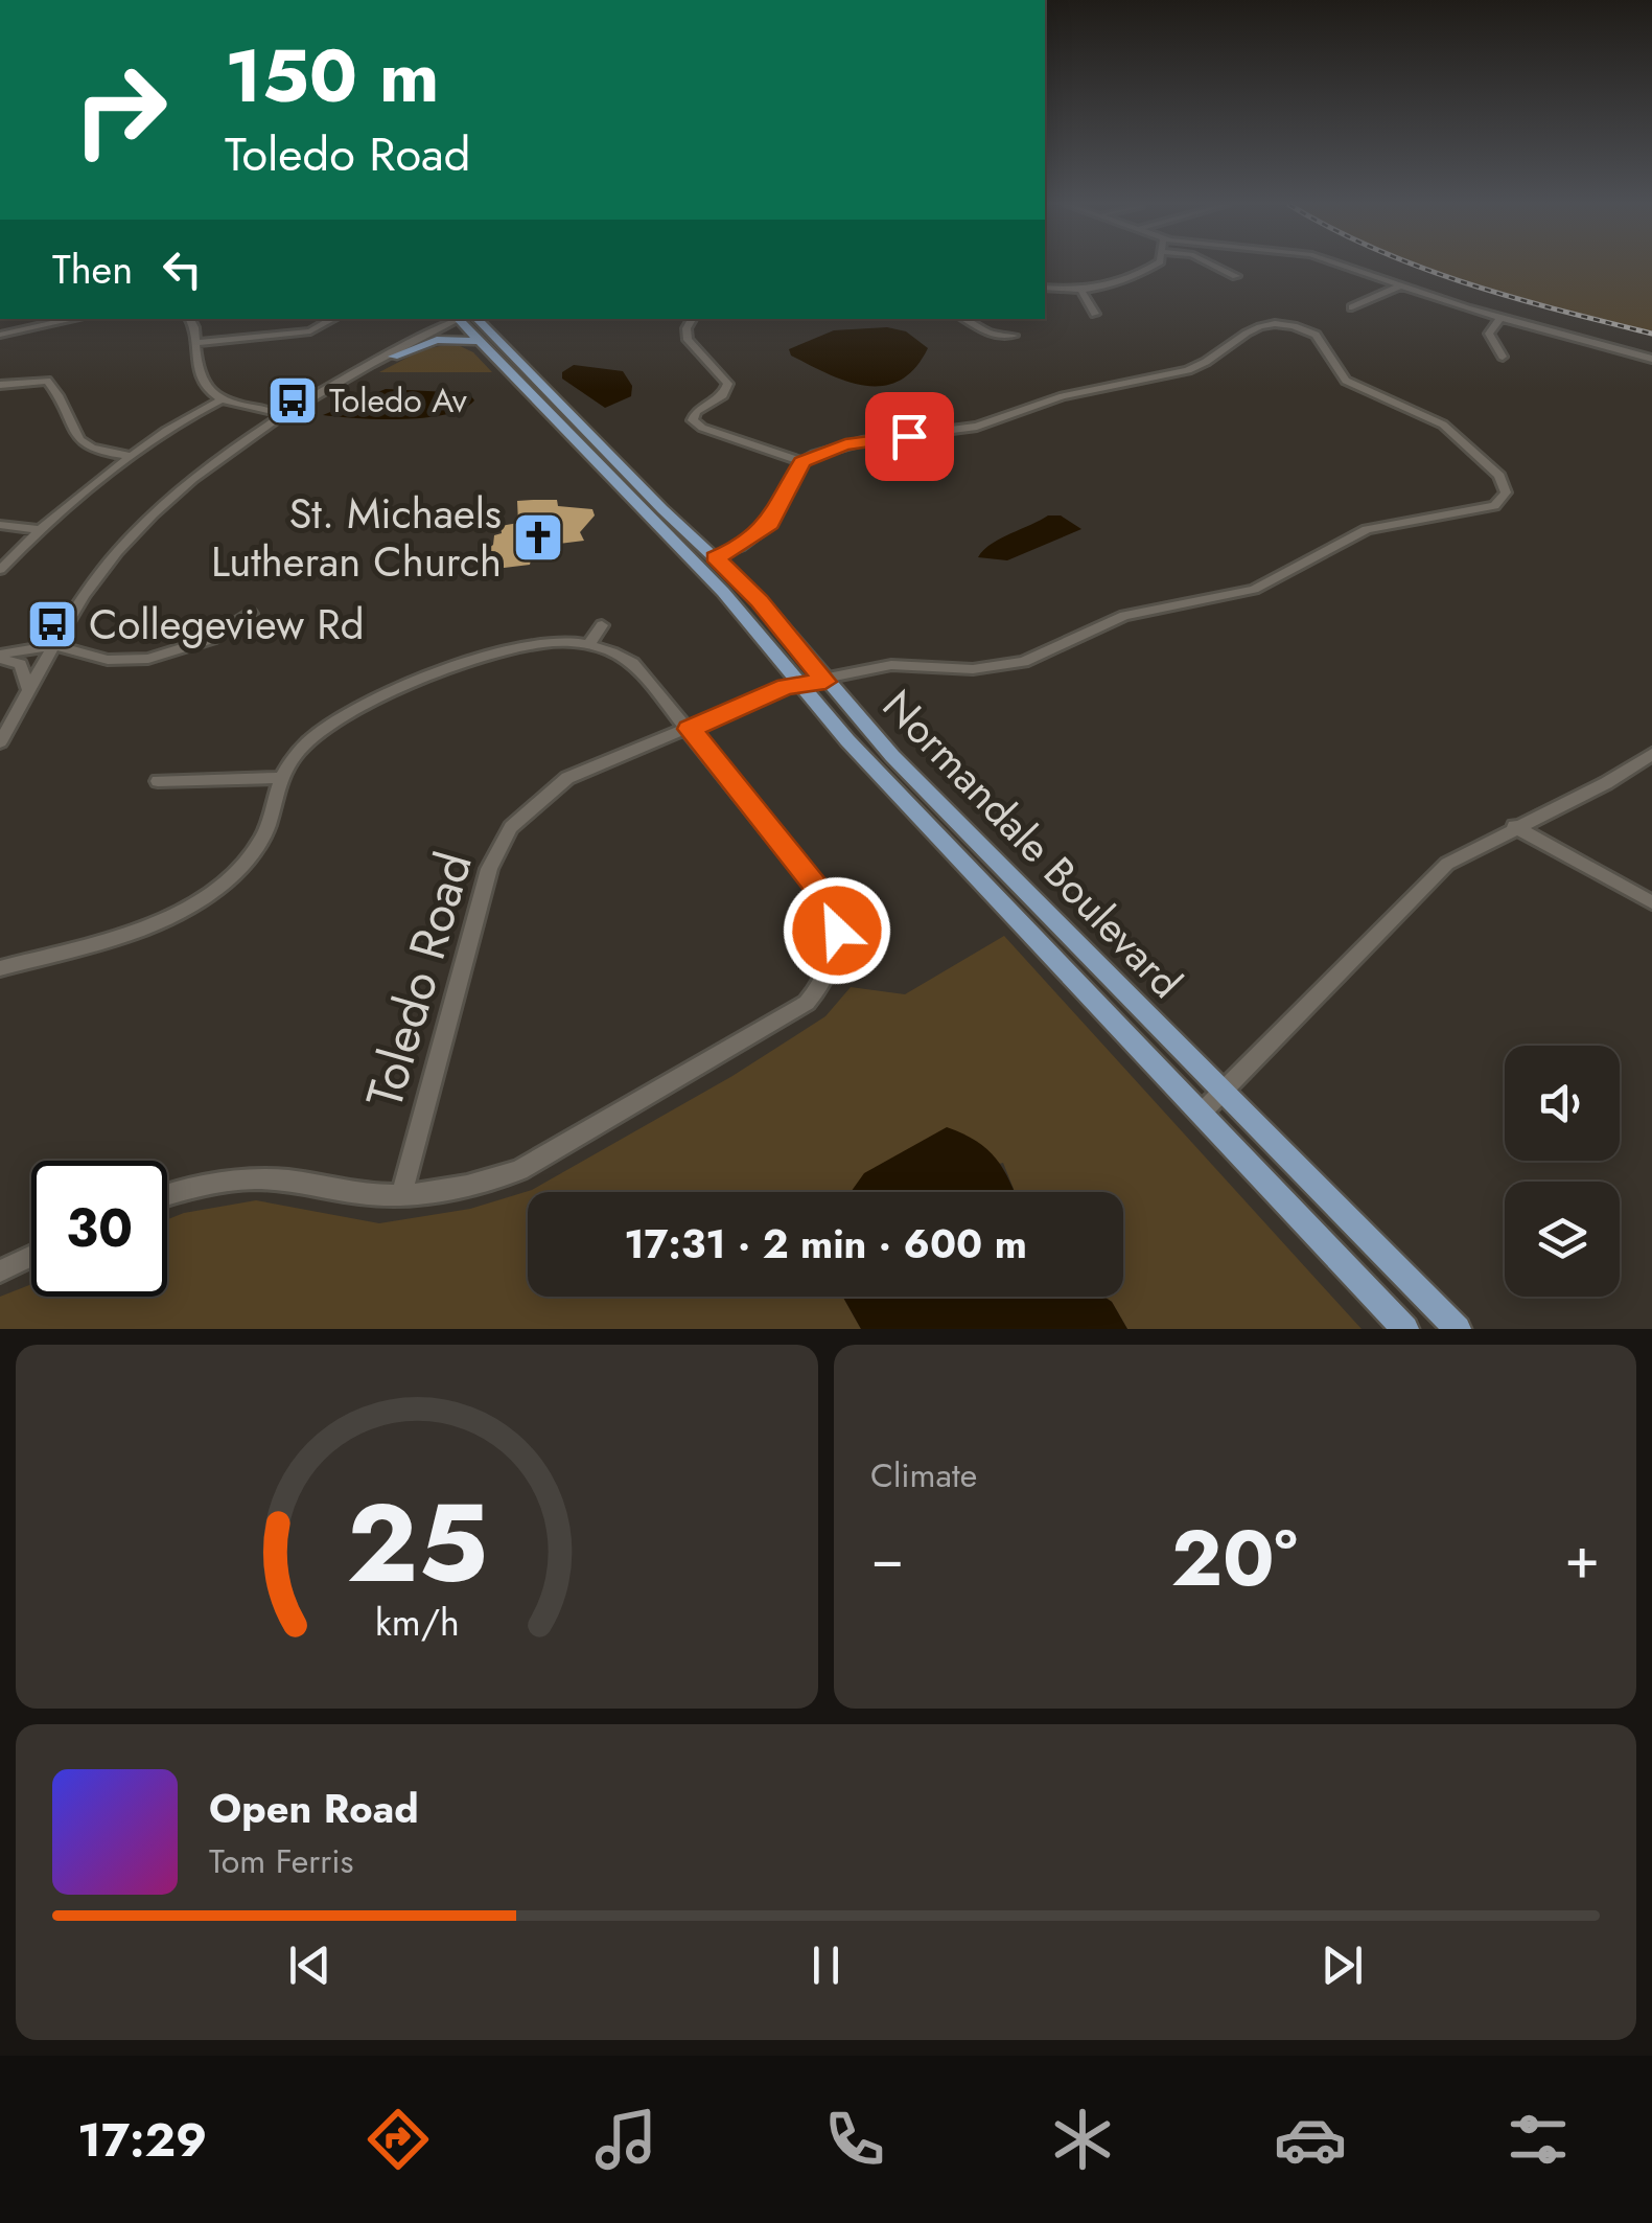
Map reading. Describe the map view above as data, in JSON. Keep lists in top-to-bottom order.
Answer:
{
  "streets": {
    "main road": ["Normandale Boulevard"],
    "street": ["Toledo Road"]
  },
  "crossings": [
    ["Normandale Boulevard", "Toledo Road"]
  ],
  "places": {
    "bus stop": ["Toledo Av", "Collegeview Rd"],
    "church": ["St. Michaels Lutheran Church"]
  },
  "page": {
    "turn": ["150 m", "Toledo Road"],
    "then": "Then",
    "limit": "30",
    "trip": "17:31 · 2 min · 600 m",
    "tile": "Climate",
    "heat": ["−", "20°", "+"],
    "song": ["Open Road", "Tom Ferris"],
    "tabs": "17:29",
    "gauge": ["25", "km/h"]
  }
}
